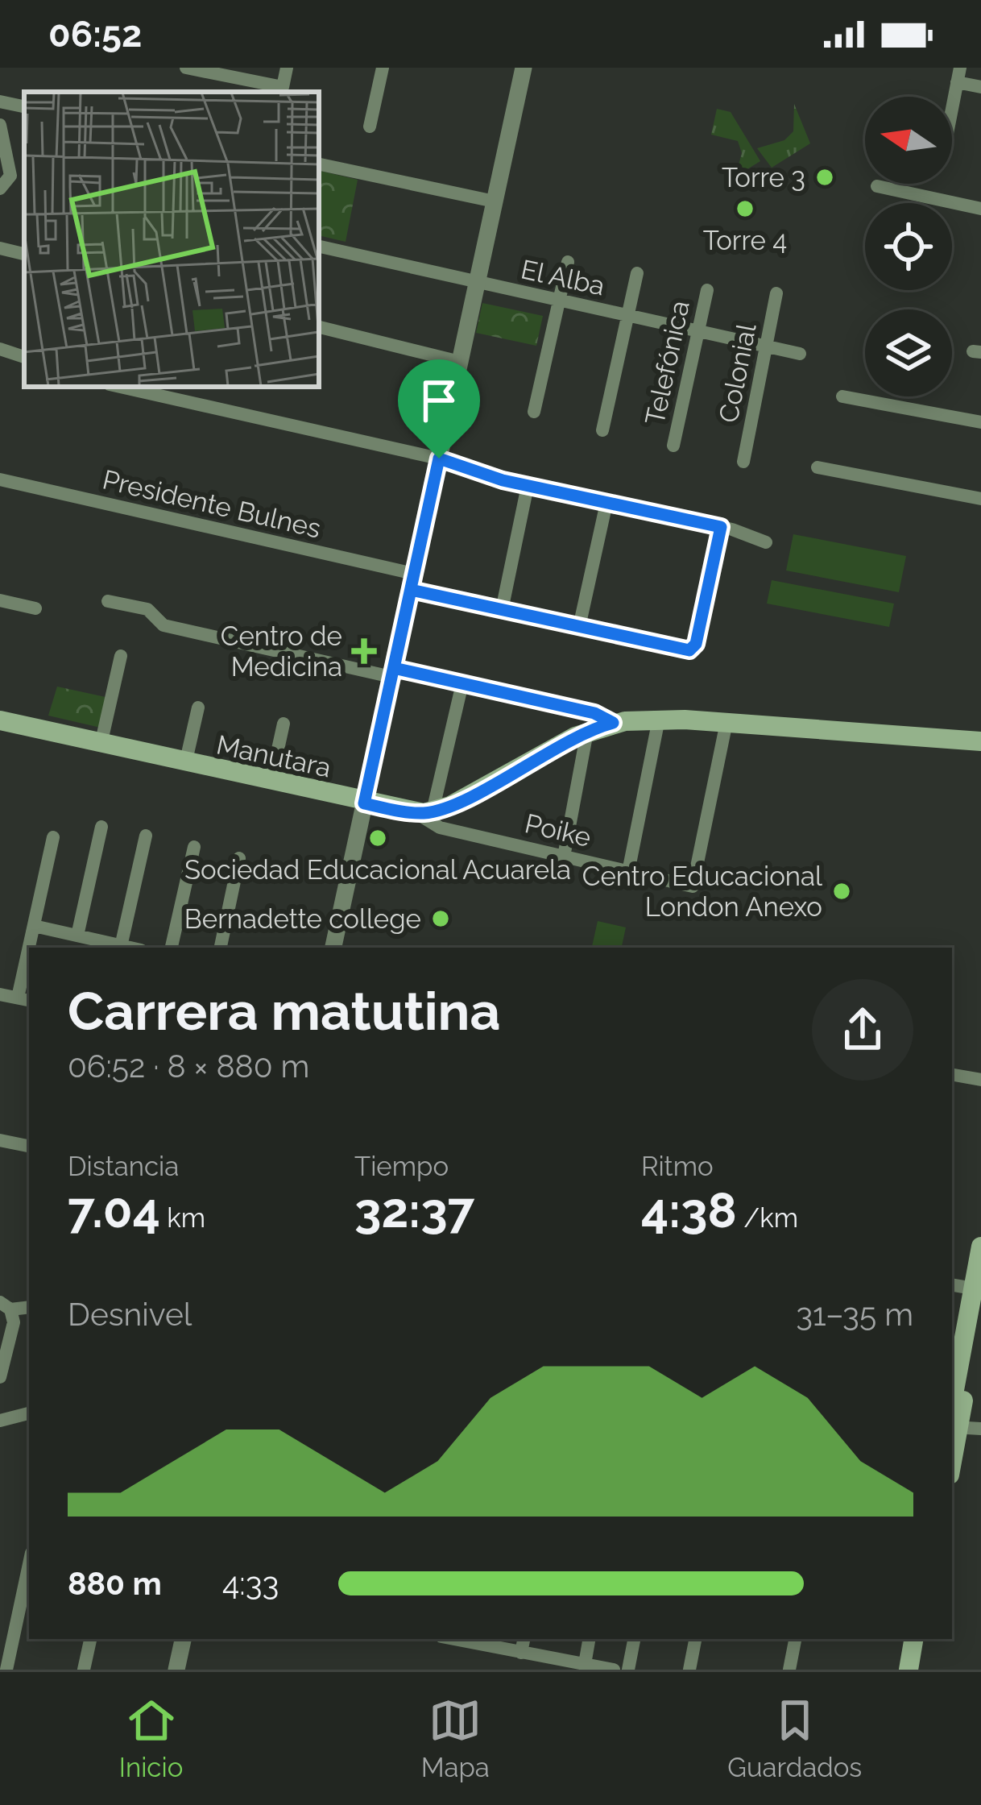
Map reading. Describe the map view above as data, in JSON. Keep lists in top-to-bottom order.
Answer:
{
  "streets": {
    "main road": ["Manutara"],
    "street": [
      "El Alba",
      "Telefónica",
      "Colonial",
      "Presidente Bulnes",
      "Poike"
    ]
  },
  "crossings": [
    ["El Alba", "Telefónica"],
    ["El Alba", "Colonial"],
    ["Manutara", "Poike"]
  ],
  "places": {
    "other": [
      "Torre 3",
      "Torre 4",
      "Sociedad Educacional Acuarela",
      "Centro Educacional London Anexo",
      "Bernadette college"
    ],
    "health": ["Centro de Medicina"]
  },
  "north": "left",
  "page": {
    "status": "06:52",
    "heading": ["Carrera matutina", "06:52 · 8 × 880 m"],
    "stats": [
      ["Distancia", "7.04 km"],
      ["Tiempo", "32:37"],
      ["Ritmo", "4:38 /km"]
    ],
    "chart": ["Desnivel", "31–35 m"],
    "list": [
      {
        "name": "880 m",
        "note": "4:33"
      }
    ],
    "tabs": ["Inicio", "Mapa", "Guardados"]
  }
}
